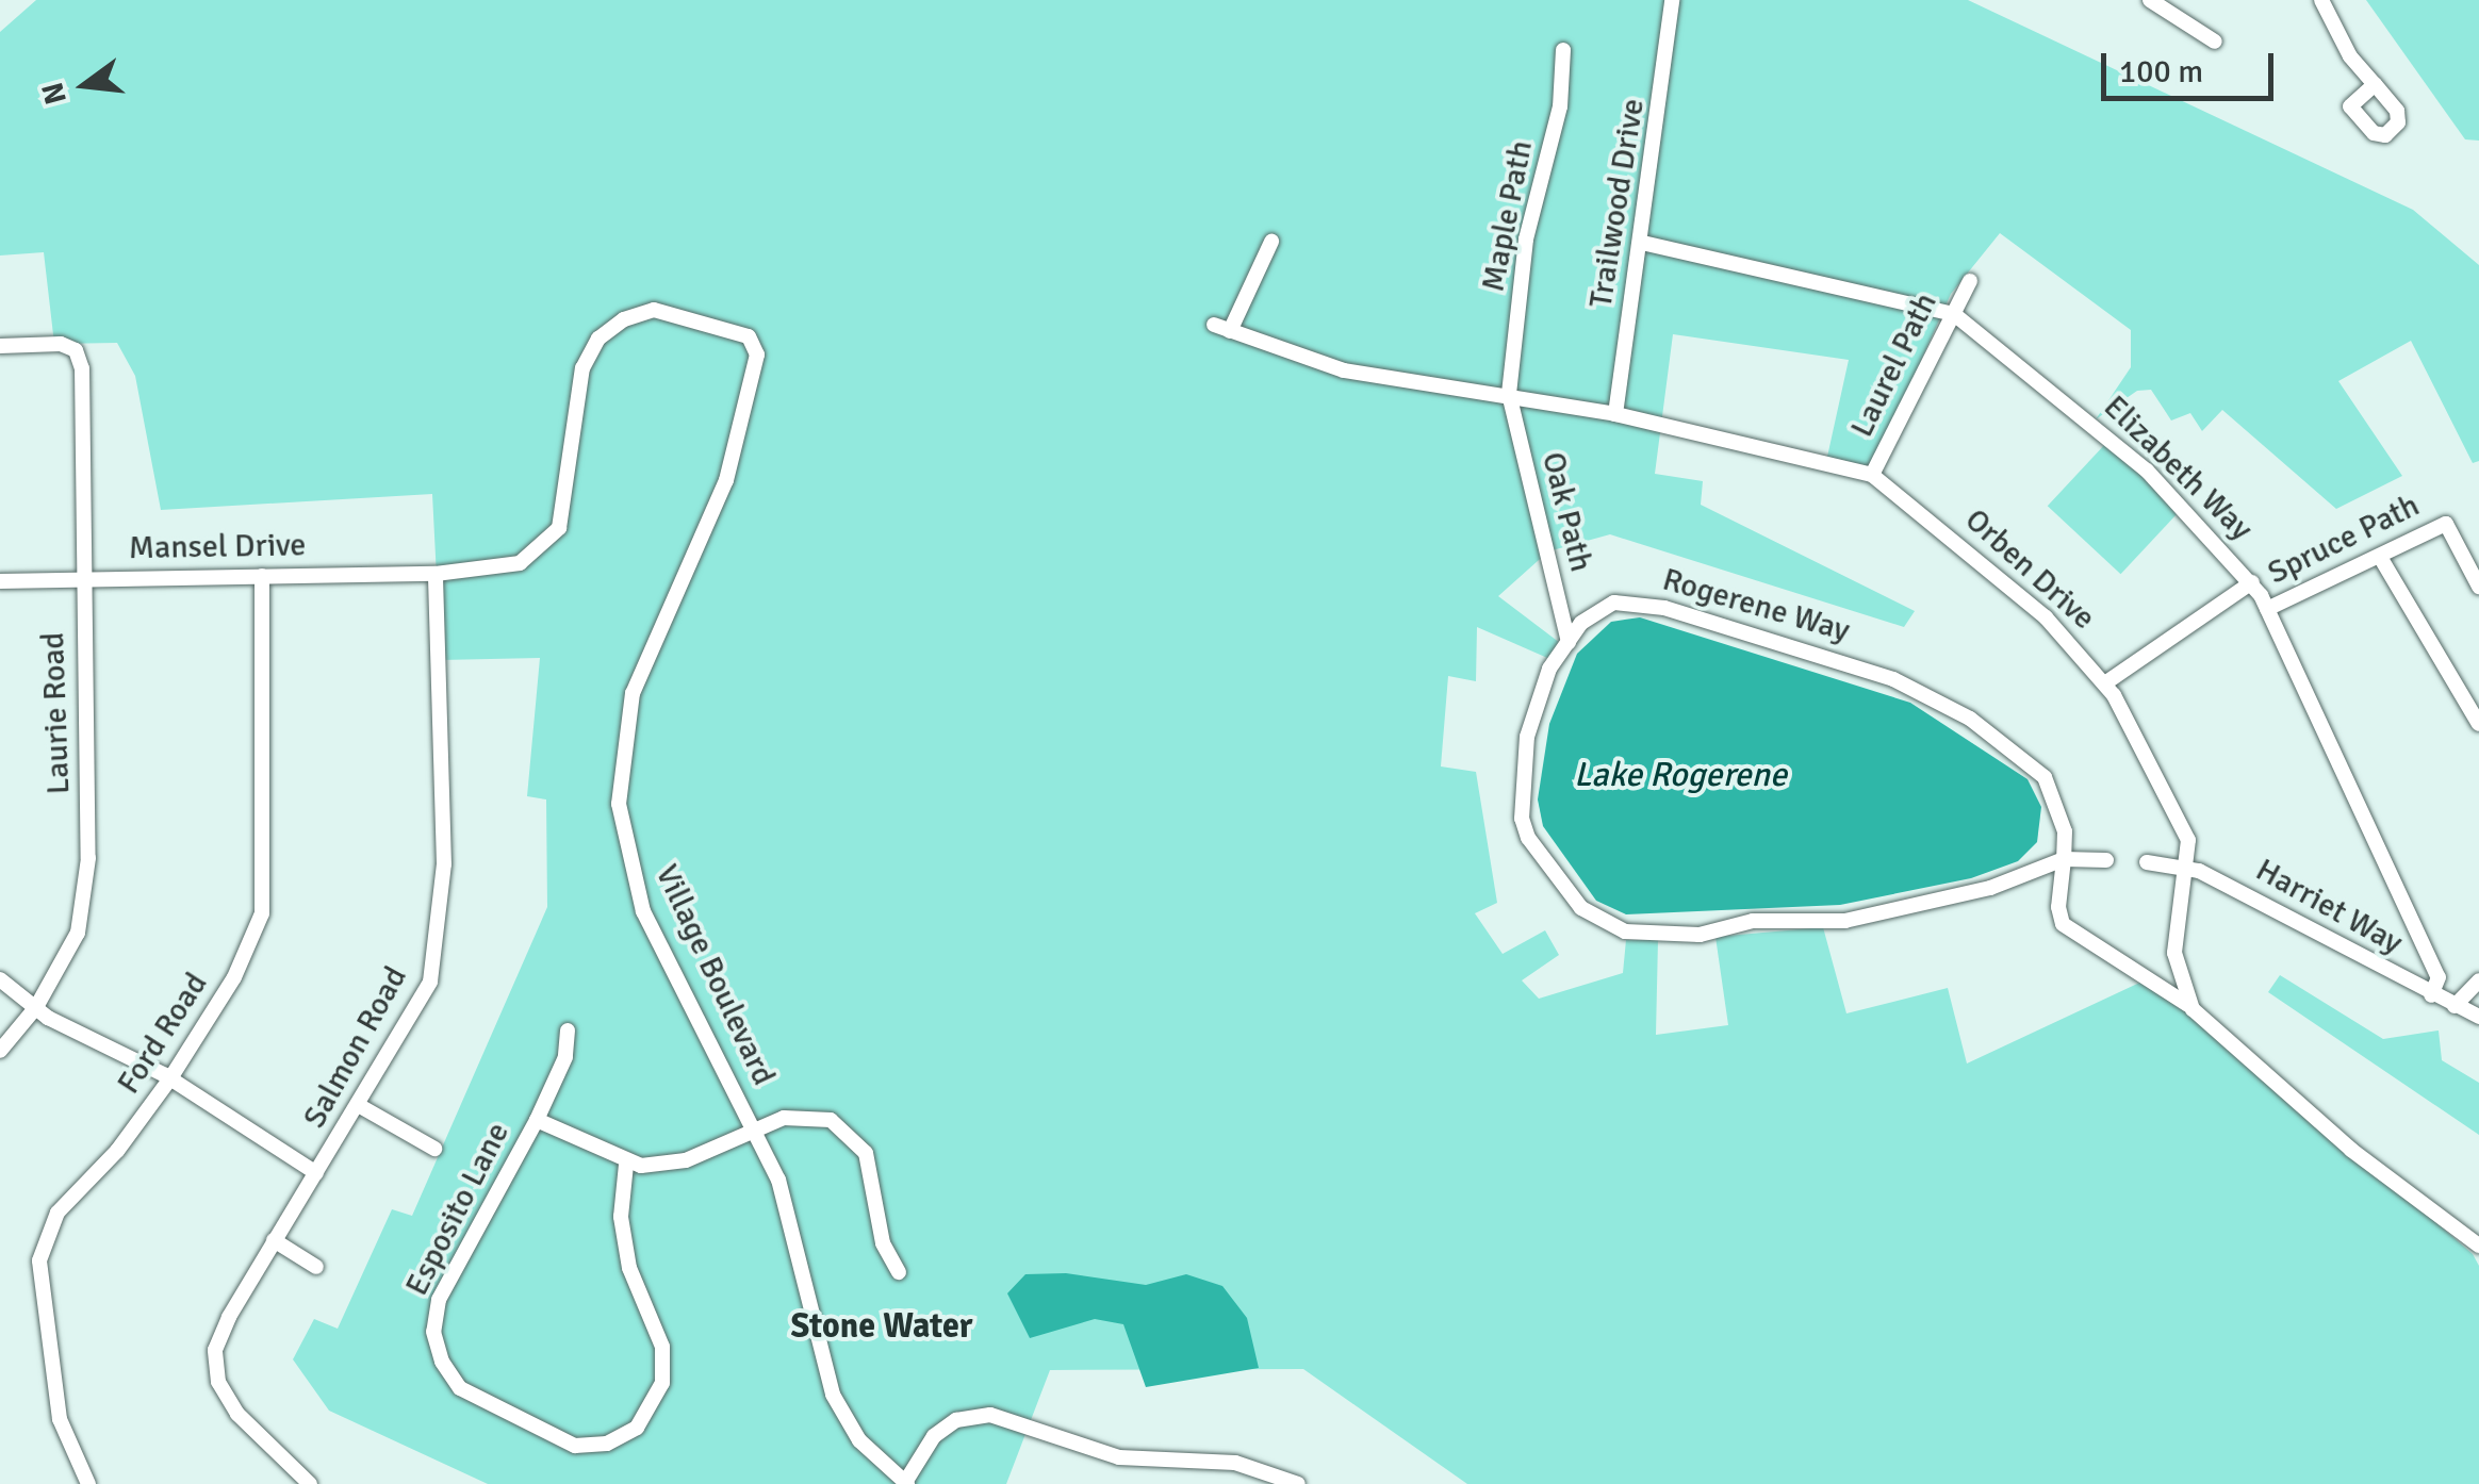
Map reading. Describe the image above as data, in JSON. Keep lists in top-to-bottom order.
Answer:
{
  "streets": {
    "street": [
      "Trailwood Drive",
      "Maple Path",
      "Laurel Path",
      "Elizabeth Way",
      "Oak Path",
      "Spruce Path",
      "Mansel Drive",
      "Orben Drive",
      "Rogerene Way",
      "Laurie Road",
      "Harriet Way",
      "Village Boulevard",
      "Ford Road",
      "Salmon Road",
      "Esposito Lane"
    ]
  },
  "crossings": [
    ["Trailwood Drive", "Elizabeth Way"],
    ["Trailwood Drive", "Orben Drive"],
    ["Maple Path", "Oak Path"],
    ["Maple Path", "Orben Drive"],
    ["Laurel Path", "Elizabeth Way"],
    ["Laurel Path", "Orben Drive"],
    ["Elizabeth Way", "Spruce Path"],
    ["Elizabeth Way", "Harriet Way"],
    ["Oak Path", "Orben Drive"],
    ["Oak Path", "Rogerene Way"],
    ["Spruce Path", "Orben Drive"],
    ["Mansel Drive", "Laurie Road"],
    ["Mansel Drive", "Village Boulevard"],
    ["Mansel Drive", "Ford Road"],
    ["Mansel Drive", "Salmon Road"],
    ["Orben Drive", "Rogerene Way"],
    ["Orben Drive", "Harriet Way"],
    ["Village Boulevard", "Salmon Road"]
  ],
  "districts": ["Stone Water"],
  "water": ["Lake Rogerene"],
  "scale_bar": "100 m",
  "north": "left"
}
